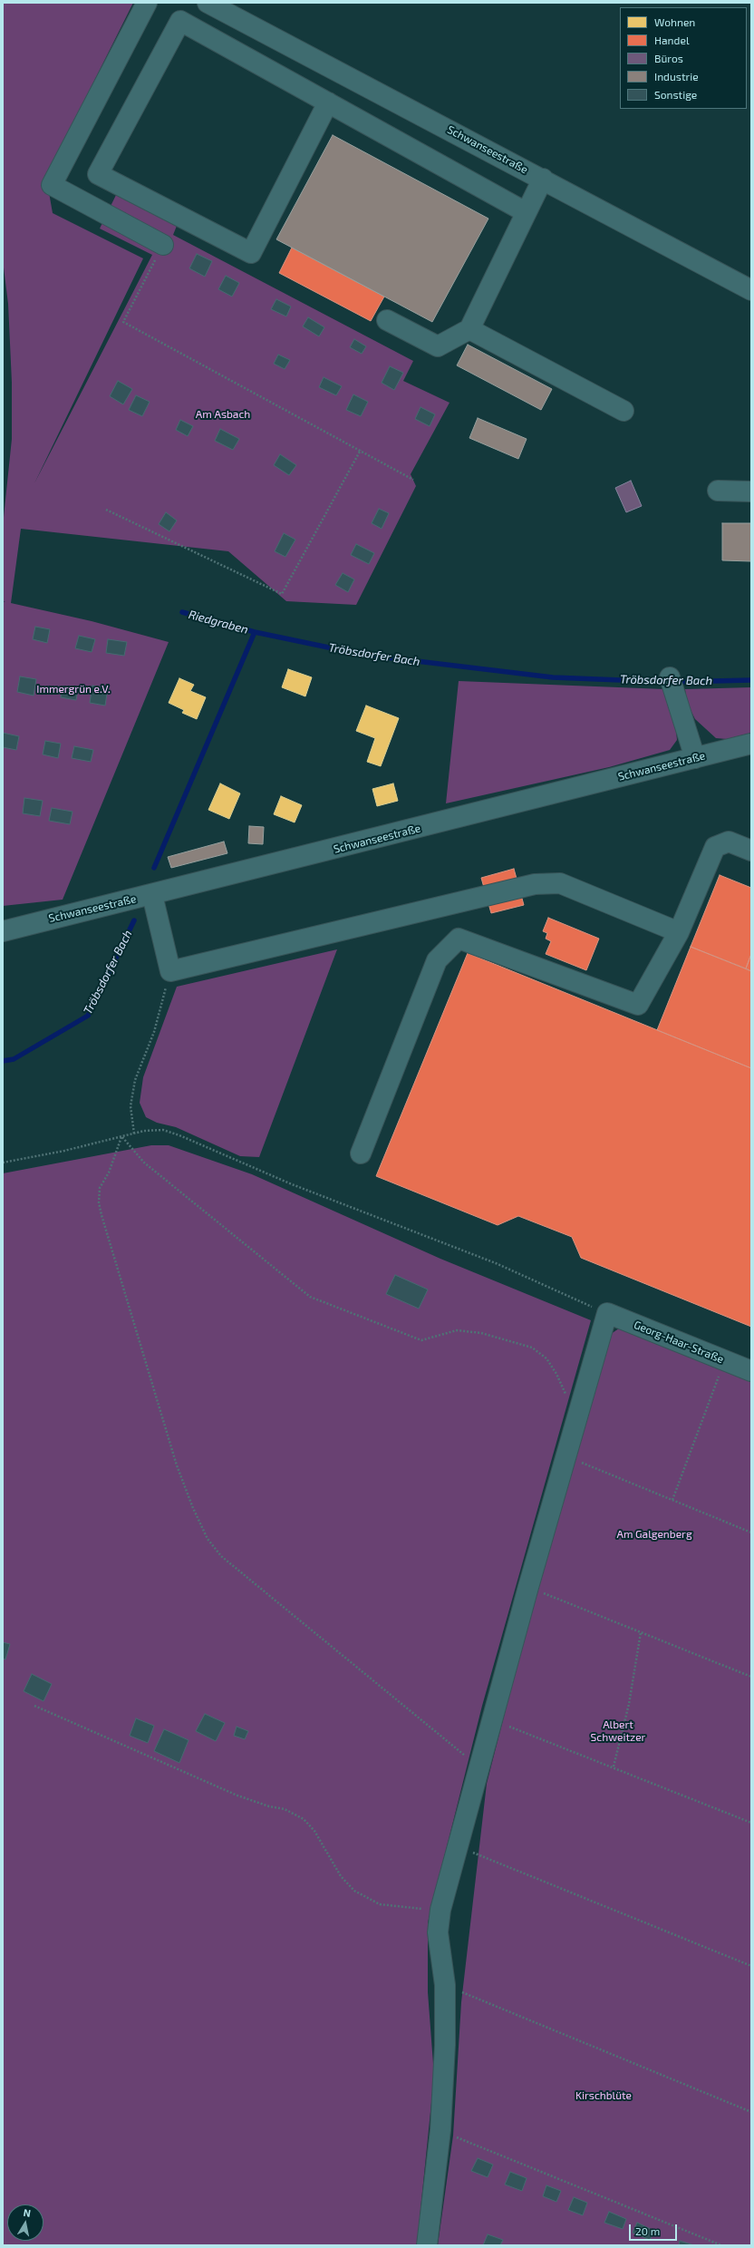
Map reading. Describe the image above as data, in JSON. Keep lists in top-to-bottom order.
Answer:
{
  "streets": {
    "street": ["Schwanseestraße", "Georg-Haar-Straße"]
  },
  "water": ["Riedgraben", "Tröbsdorfer Bach"],
  "parks": [
    "Am Asbach",
    "Immergrün e.V.",
    "Am Galgenberg",
    "Albert Schweitzer",
    "Kirschblüte"
  ],
  "legend": [
    "Wohnen",
    "Handel",
    "Büros",
    "Industrie",
    "Sonstige"
  ],
  "scale_bar": "20 m",
  "north": "top"
}
